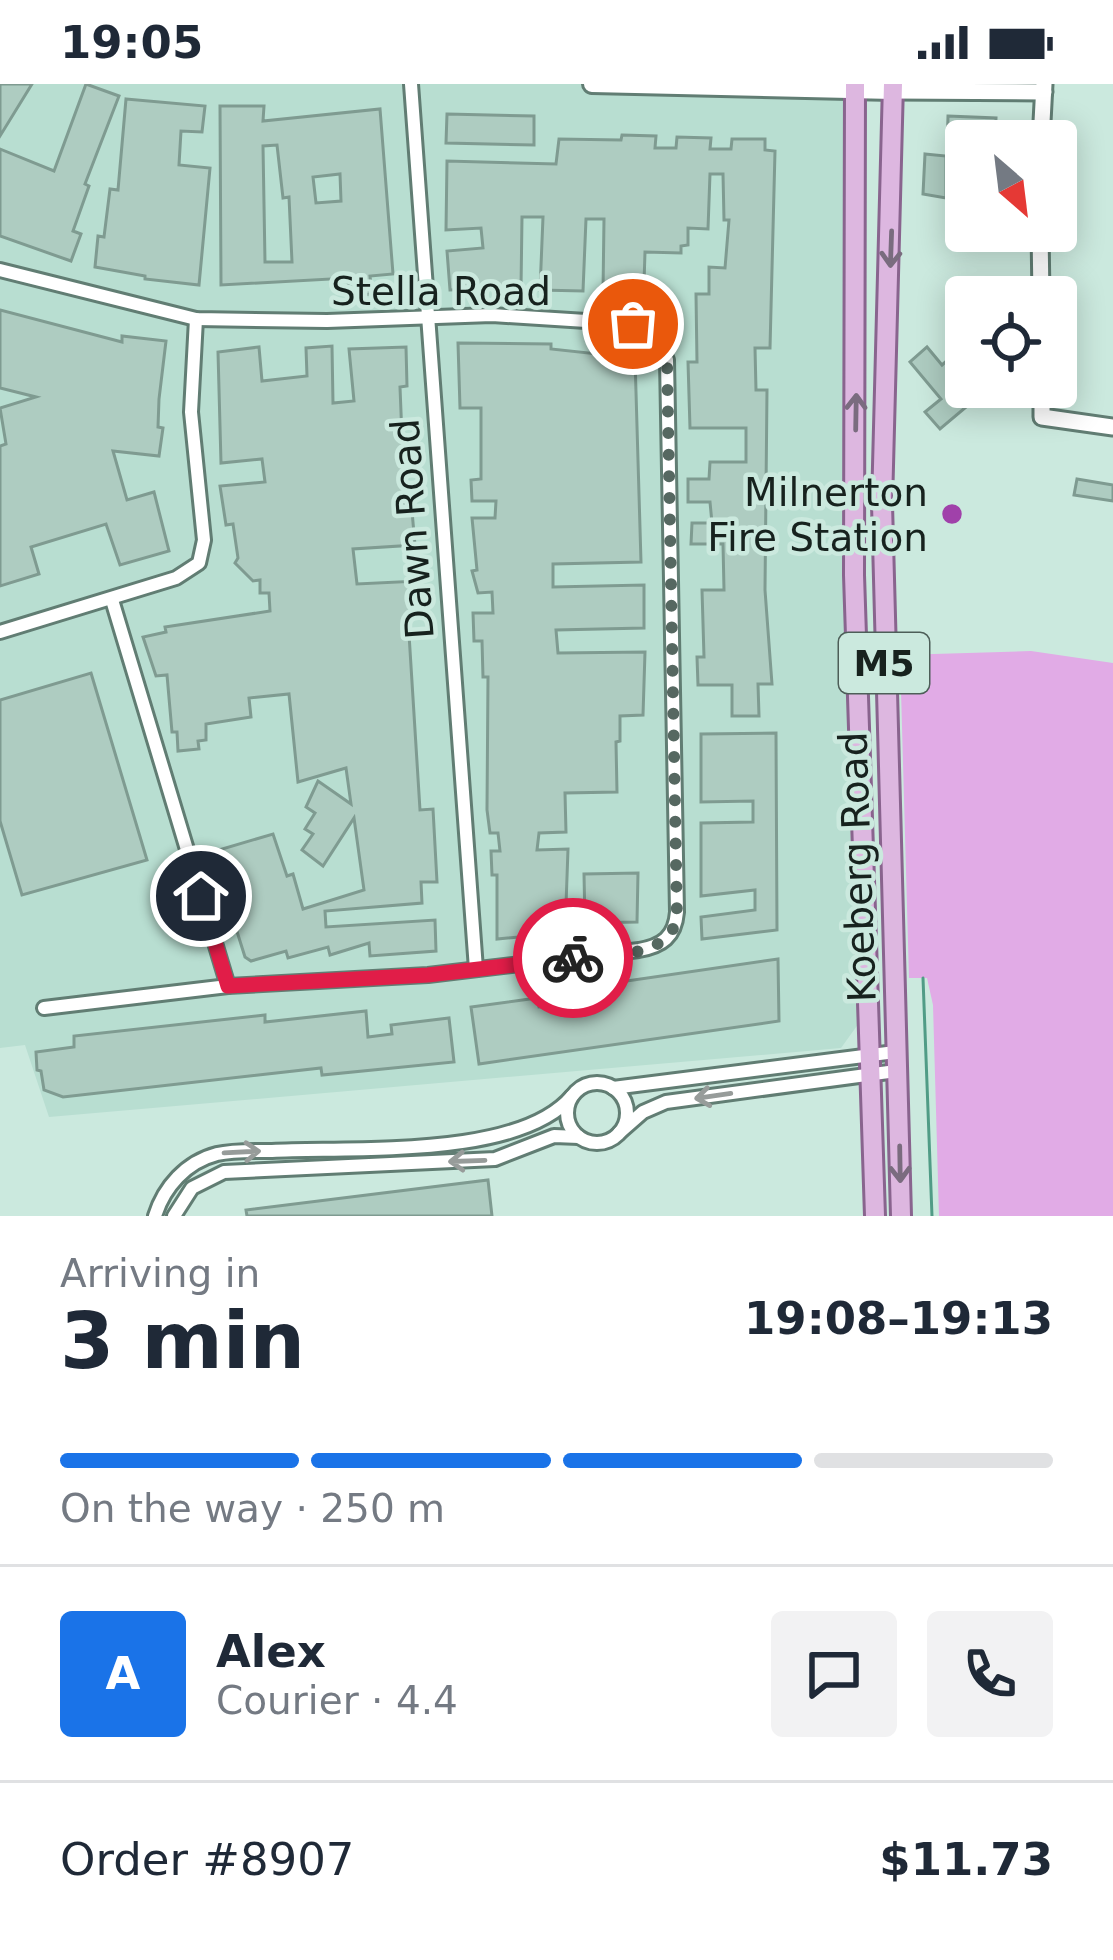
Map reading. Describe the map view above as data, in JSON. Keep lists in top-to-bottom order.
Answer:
{
  "streets": {
    "main road": ["M5", "Koeberg Road"],
    "street": ["Stella Road", "Dawn Road"]
  },
  "crossings": [
    ["Stella Road", "Dawn Road"]
  ],
  "places": ["Milnerton Fire Station"],
  "north": "bottom right",
  "page": {
    "status": "19:05",
    "heading": ["3 min", "Arriving in", "19:08–19:13"],
    "panel": [
      "Alex",
      "Courier · 4.4",
      "Order #8907",
      "$11.73"
    ],
    "bar": "On the way · 250 m",
    "round": "A"
  }
}
